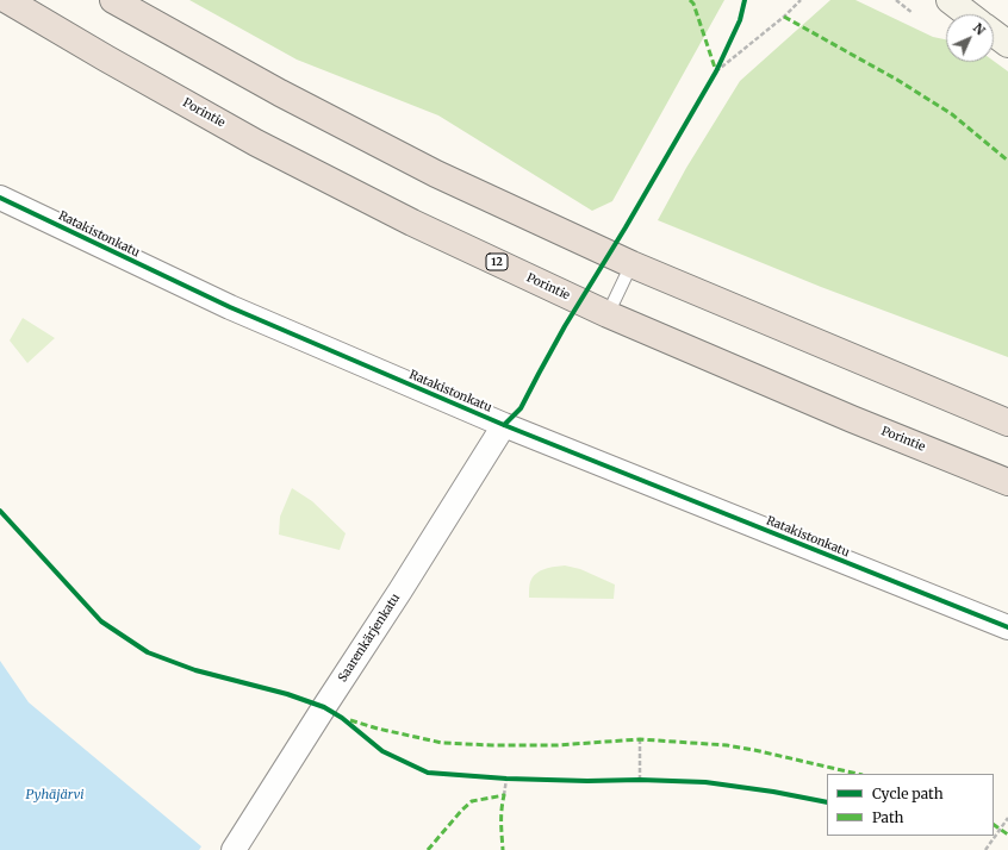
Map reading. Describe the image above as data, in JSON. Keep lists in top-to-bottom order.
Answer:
{
  "streets": {
    "highway": ["Porintie", "12"],
    "street": ["Ratakistonkatu", "Saarenkärjenkatu"]
  },
  "crossings": [
    ["Ratakistonkatu", "Saarenkärjenkatu"]
  ],
  "water": ["Pyhäjärvi"],
  "legend": ["Cycle path", "Path"],
  "north": "top right"
}
